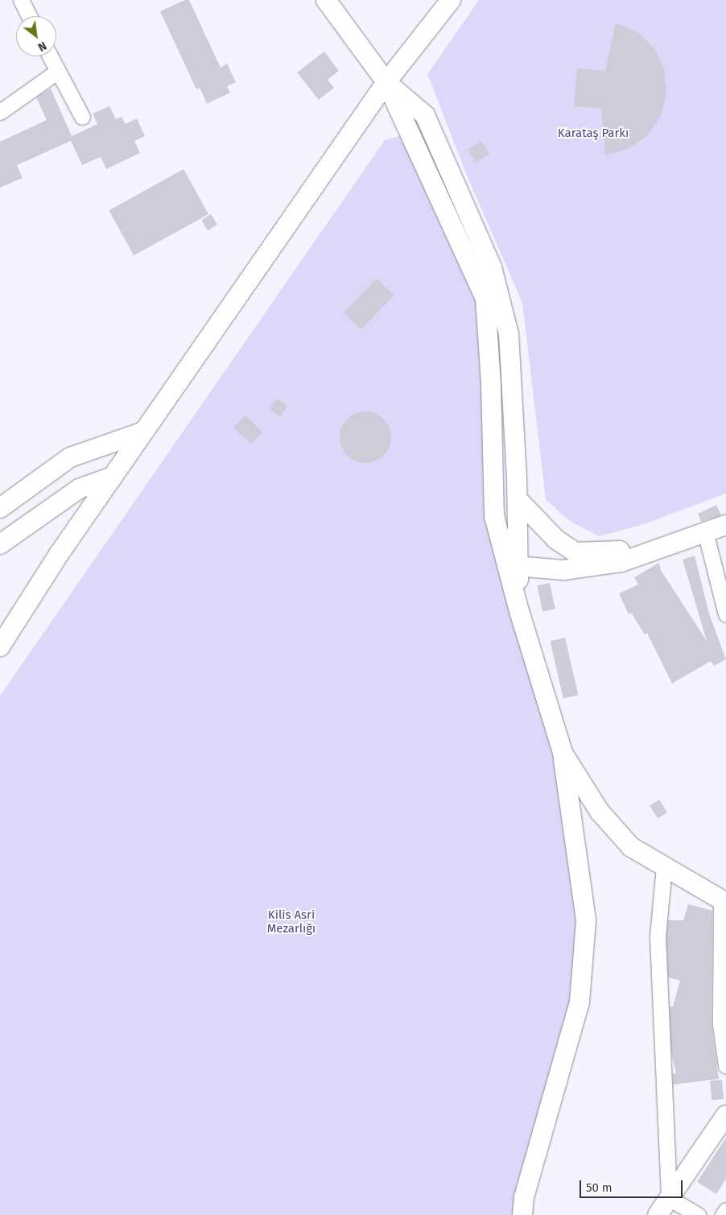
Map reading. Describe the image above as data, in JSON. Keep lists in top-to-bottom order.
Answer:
{
  "parks": ["Karataş Parkı", "Kilis Asri Mezarlığı"],
  "scale_bar": "50 m",
  "north": "bottom right"
}
